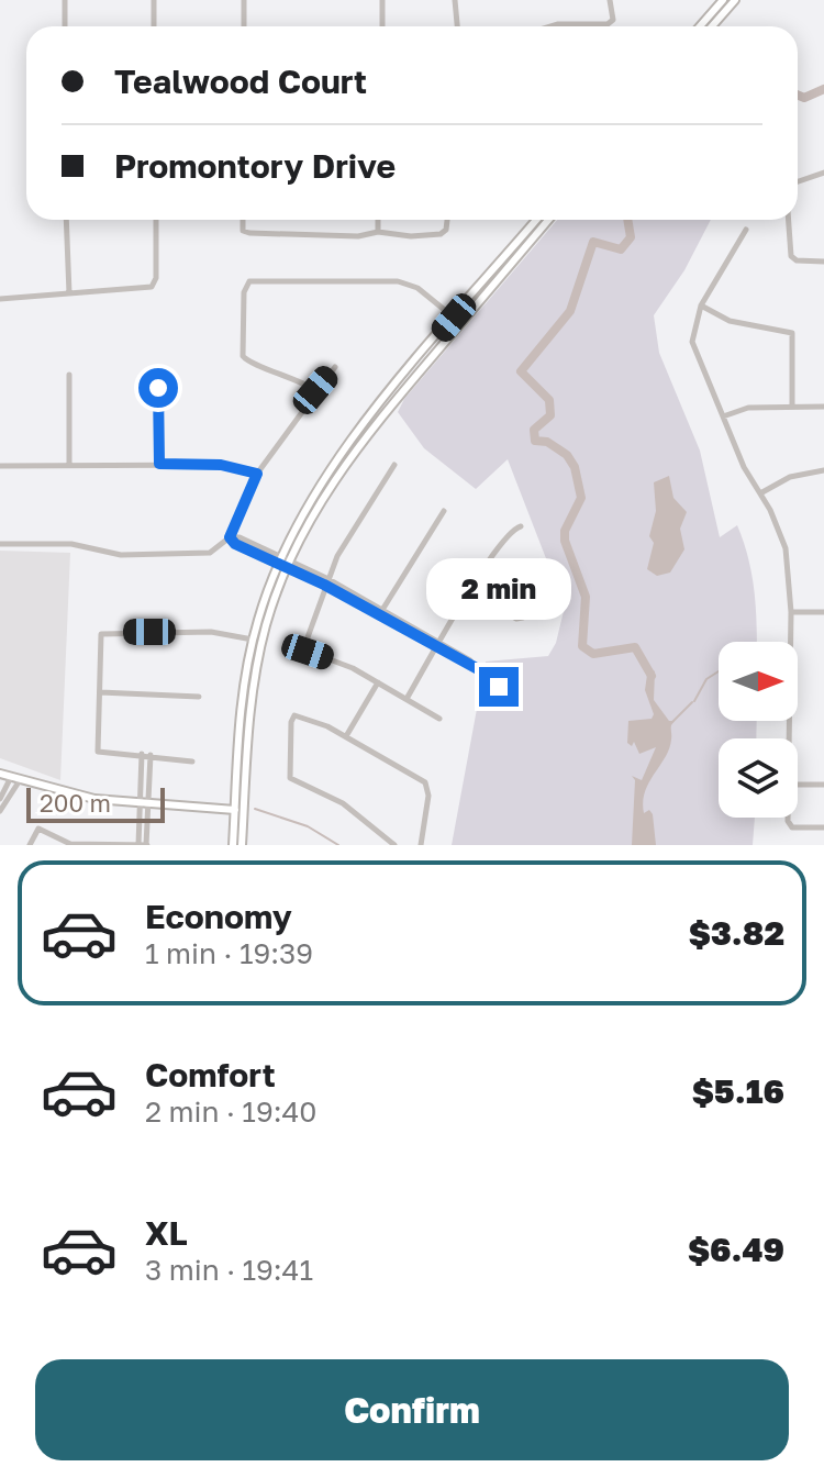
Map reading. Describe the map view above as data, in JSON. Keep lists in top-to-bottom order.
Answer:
{
  "scale_bar": "200 m",
  "north": "right",
  "page": {
    "banner": ["Tealwood Court", "Promontory Drive"],
    "bubble": "2 min",
    "scale": "200 m",
    "list": [
      {
        "name": "Economy",
        "note": "1 min · 19:39",
        "value": "$3.82"
      },
      {
        "name": "Comfort",
        "note": "2 min · 19:40",
        "value": "$5.16"
      },
      {
        "name": "XL",
        "note": "3 min · 19:41",
        "value": "$6.49"
      }
    ],
    "buttons": "Confirm"
  }
}
